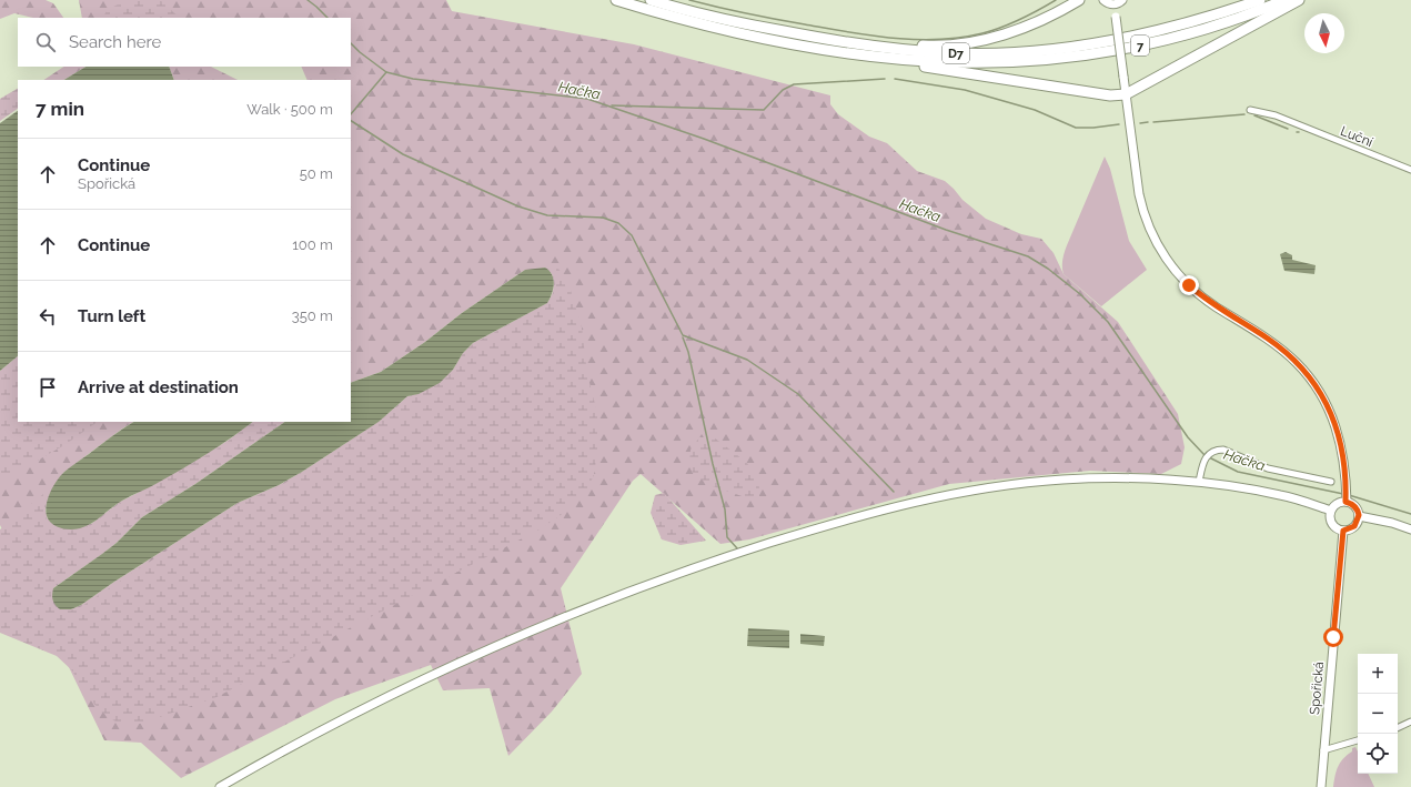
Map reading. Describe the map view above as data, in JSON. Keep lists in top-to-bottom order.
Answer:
{
  "streets": {
    "highway": ["7", "D7"],
    "street": ["Luční", "Spořická"]
  },
  "crossings": [
    ["7", "D7"]
  ],
  "water": ["Hačka"],
  "north": "bottom",
  "page": {
    "search": "Search here",
    "heading": ["7 min", "Walk · 500 m"],
    "list": [
      ["Continue", "Spořická", "50 m"],
      ["Continue", "100 m"],
      ["Turn left", "350 m"],
      "Arrive at destination"
    ],
    "map_buttons": ["+", "−"]
  }
}
